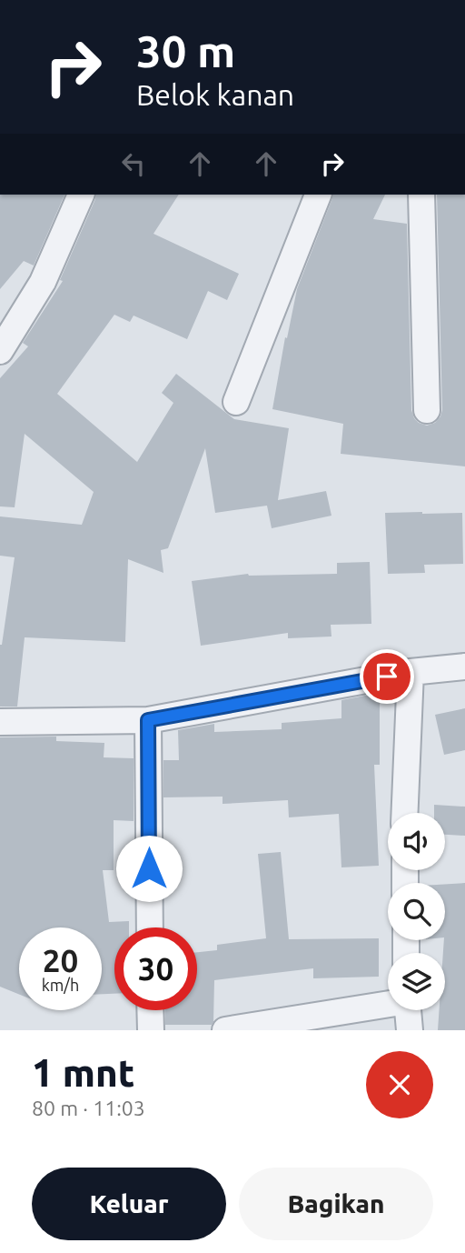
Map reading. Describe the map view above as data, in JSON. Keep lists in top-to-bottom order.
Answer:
{
  "page": {
    "turn": ["30 m", "Belok kanan"],
    "speed": "20 km/h",
    "limit": "30",
    "heading": ["1 mnt", "80 m · 11:03"],
    "buttons": ["Keluar", "Bagikan"]
  }
}
